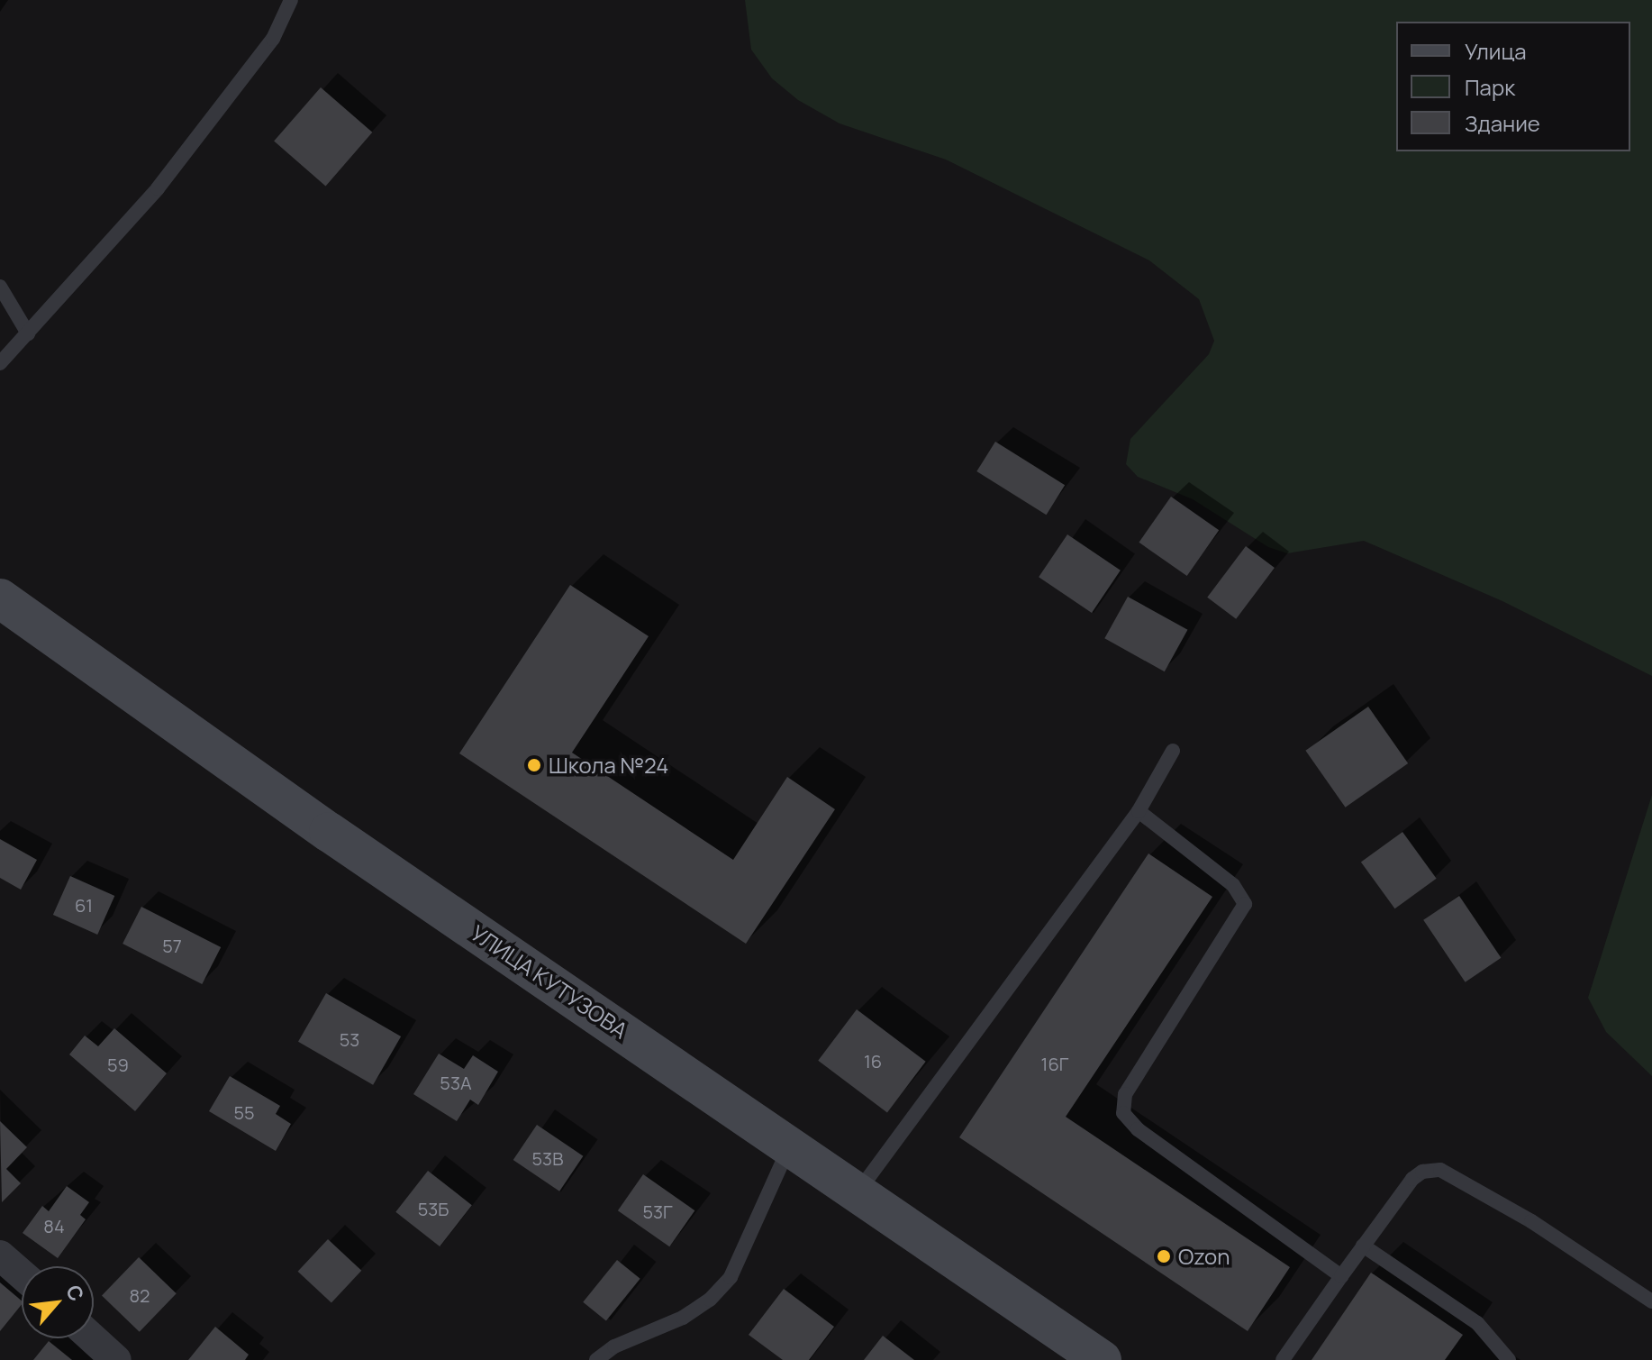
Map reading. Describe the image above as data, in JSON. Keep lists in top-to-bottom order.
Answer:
{
  "streets": {
    "main road": ["УЛИЦА КУТУЗОВА"]
  },
  "places": ["Школа №24", "Ozon"],
  "house_numbers": [
    "61",
    "57",
    "53",
    "16",
    "16Г",
    "59",
    "53А",
    "55",
    "53В",
    "53Б",
    "53Г",
    "84",
    "82"
  ],
  "legend": ["Улица", "Парк", "Здание"],
  "north": "top right"
}
